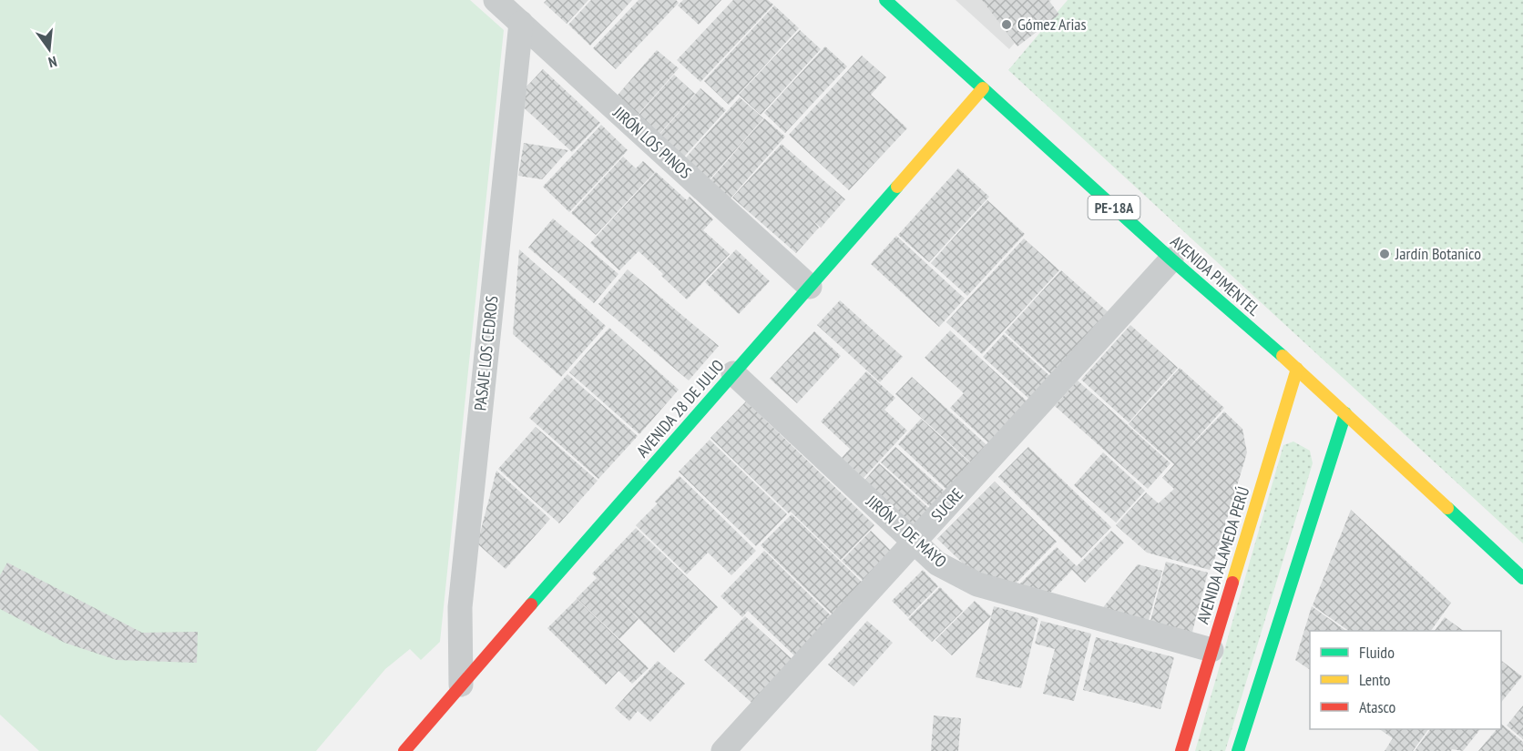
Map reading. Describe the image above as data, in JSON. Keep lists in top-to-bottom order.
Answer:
{
  "streets": {
    "main road": [
      "PE-18A",
      "AVENIDA PIMENTEL",
      "AVENIDA 28 DE JULIO",
      "AVENIDA ALAMEDA PERÚ"
    ],
    "street": [
      "JIRÓN LOS PINOS",
      "PASAJE LOS CEDROS",
      "SUCRE",
      "JIRÓN 2 DE MAYO"
    ]
  },
  "crossings": [
    ["JIRÓN LOS PINOS", "PASAJE LOS CEDROS"],
    ["JIRÓN LOS PINOS", "AVENIDA 28 DE JULIO"],
    ["AVENIDA PIMENTEL", "AVENIDA 28 DE JULIO"],
    ["AVENIDA PIMENTEL", "SUCRE"],
    ["AVENIDA PIMENTEL", "AVENIDA ALAMEDA PERÚ"],
    ["PASAJE LOS CEDROS", "AVENIDA 28 DE JULIO"],
    ["AVENIDA 28 DE JULIO", "JIRÓN 2 DE MAYO"],
    ["SUCRE", "JIRÓN 2 DE MAYO"],
    ["JIRÓN 2 DE MAYO", "AVENIDA ALAMEDA PERÚ"]
  ],
  "places": ["Gómez Arias", "Jardín Botanico"],
  "legend": ["Fluido", "Lento", "Atasco"],
  "north": "bottom"
}
